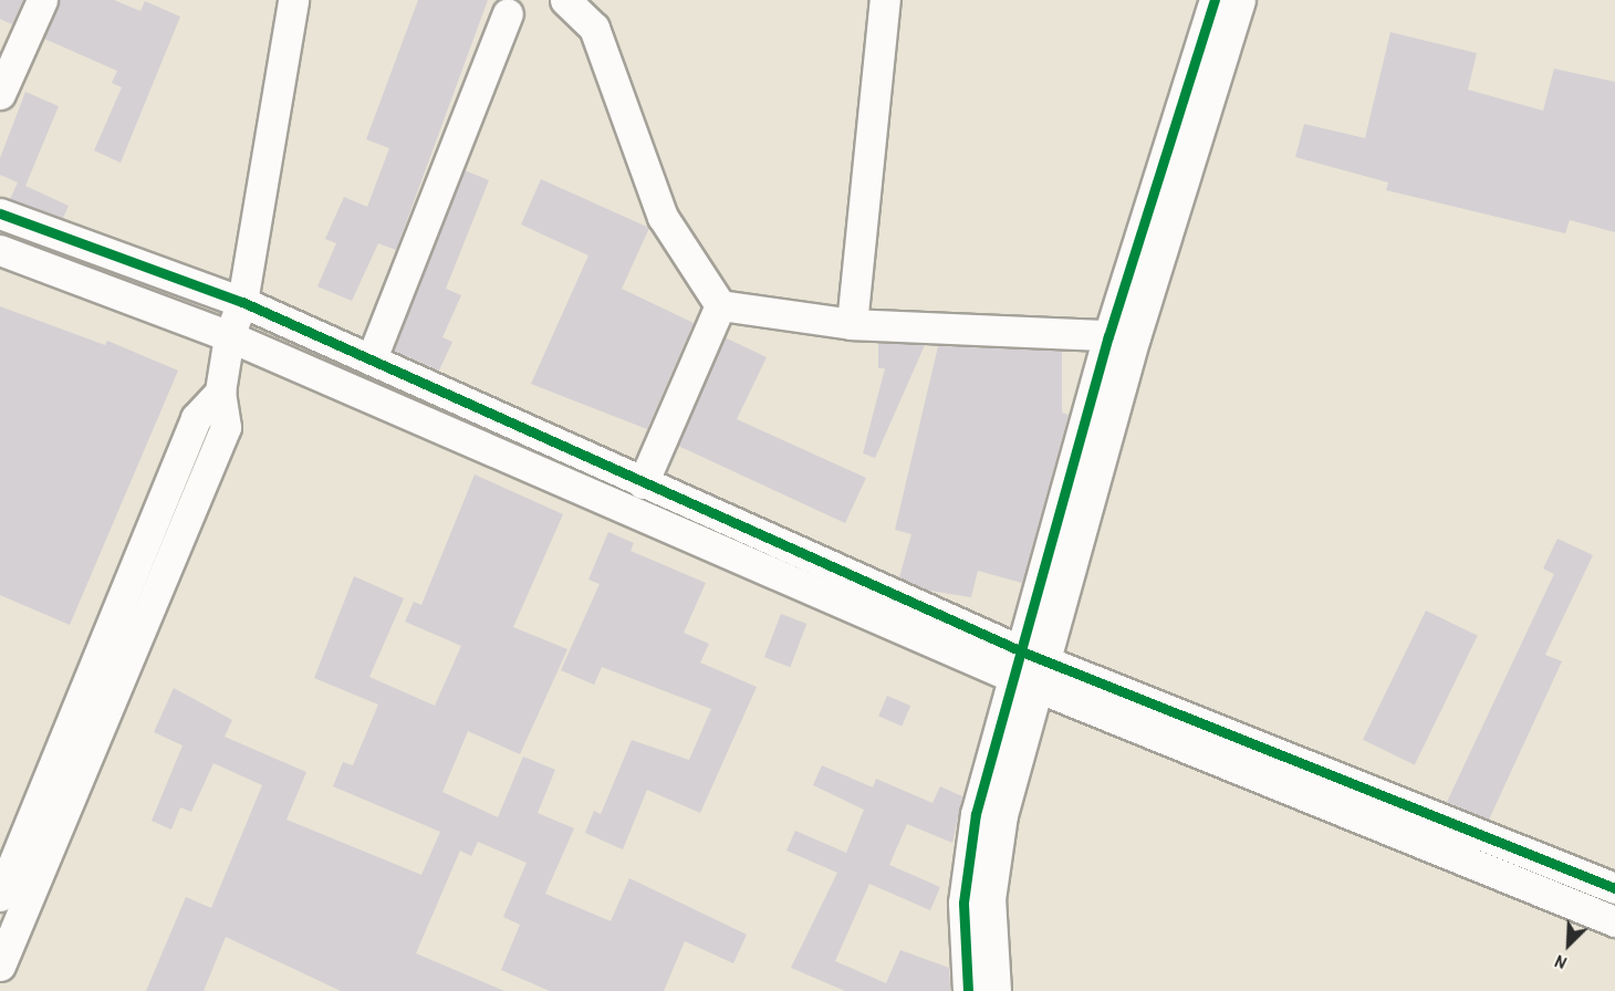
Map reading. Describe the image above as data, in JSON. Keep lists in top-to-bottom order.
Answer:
{
  "north": "bottom left"
}
